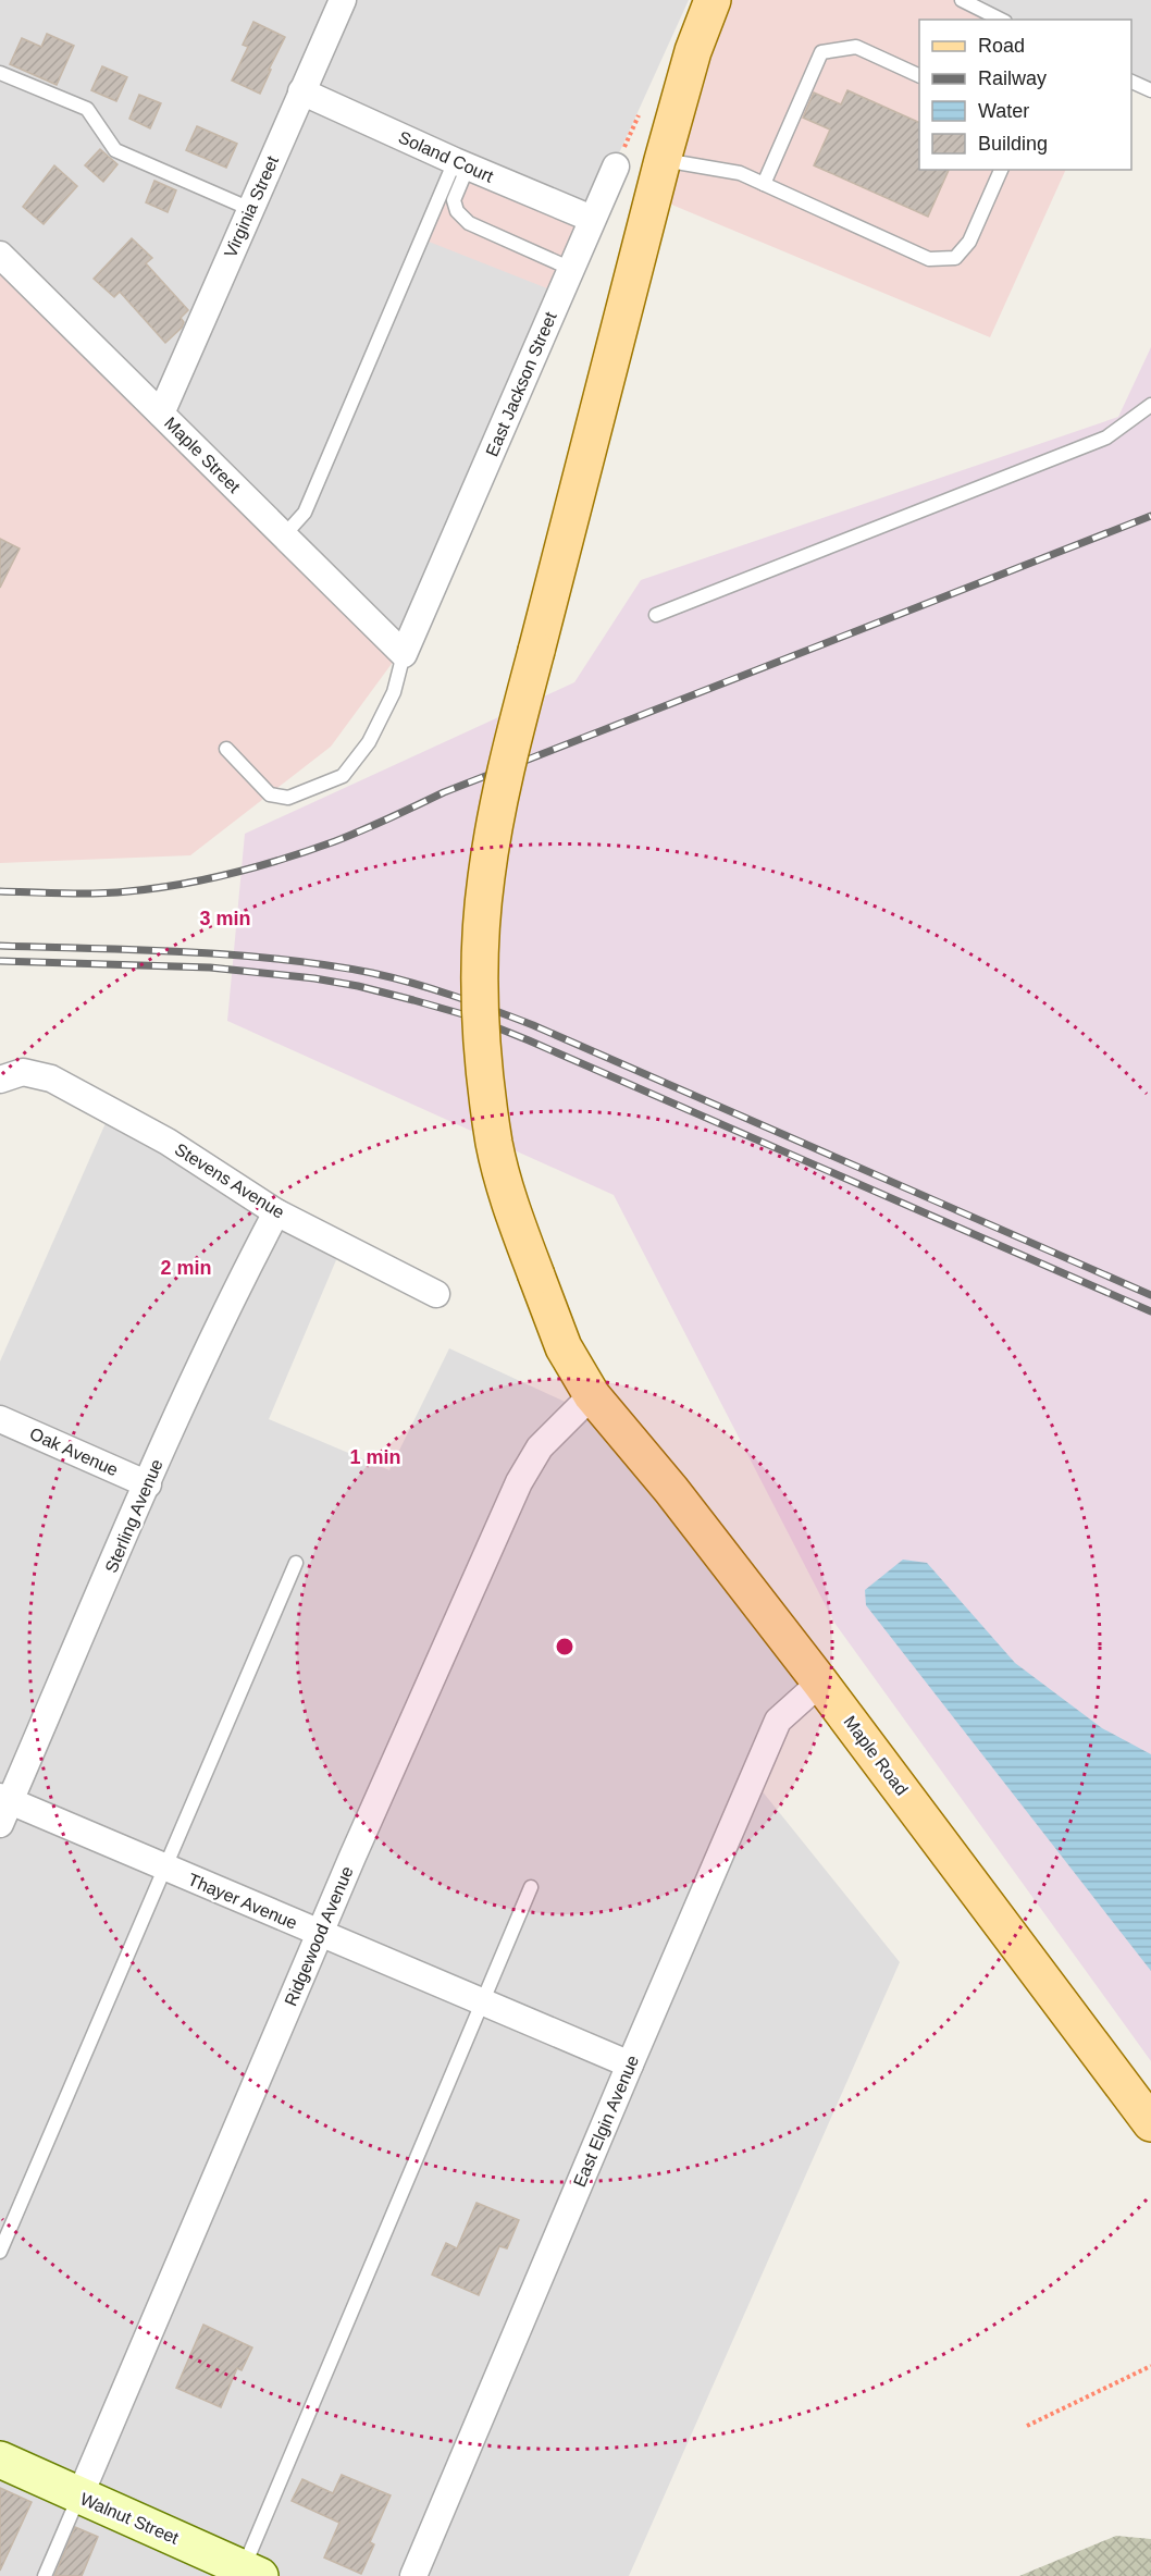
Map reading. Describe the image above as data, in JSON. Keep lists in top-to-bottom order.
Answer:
{
  "streets": {
    "main road": ["Maple Road"],
    "street": [
      "Soland Court",
      "Virginia Street",
      "East Jackson Street",
      "Maple Street",
      "Stevens Avenue",
      "Oak Avenue",
      "Sterling Avenue",
      "Thayer Avenue",
      "Ridgewood Avenue",
      "East Elgin Avenue",
      "Walnut Street"
    ]
  },
  "crossings": [
    ["Soland Court", "Virginia Street"],
    ["Soland Court", "East Jackson Street"],
    ["Virginia Street", "Maple Street"],
    ["East Jackson Street", "Maple Street"],
    ["Stevens Avenue", "Sterling Avenue"],
    ["Oak Avenue", "Sterling Avenue"],
    ["Sterling Avenue", "Thayer Avenue"],
    ["Maple Road", "Ridgewood Avenue"],
    ["Maple Road", "East Elgin Avenue"],
    ["Thayer Avenue", "Ridgewood Avenue"],
    ["Thayer Avenue", "East Elgin Avenue"],
    ["Ridgewood Avenue", "Walnut Street"]
  ],
  "legend": [
    "Road",
    "Railway",
    "Water",
    "Building"
  ],
  "rings": ["3 min", "2 min", "1 min"]
}
